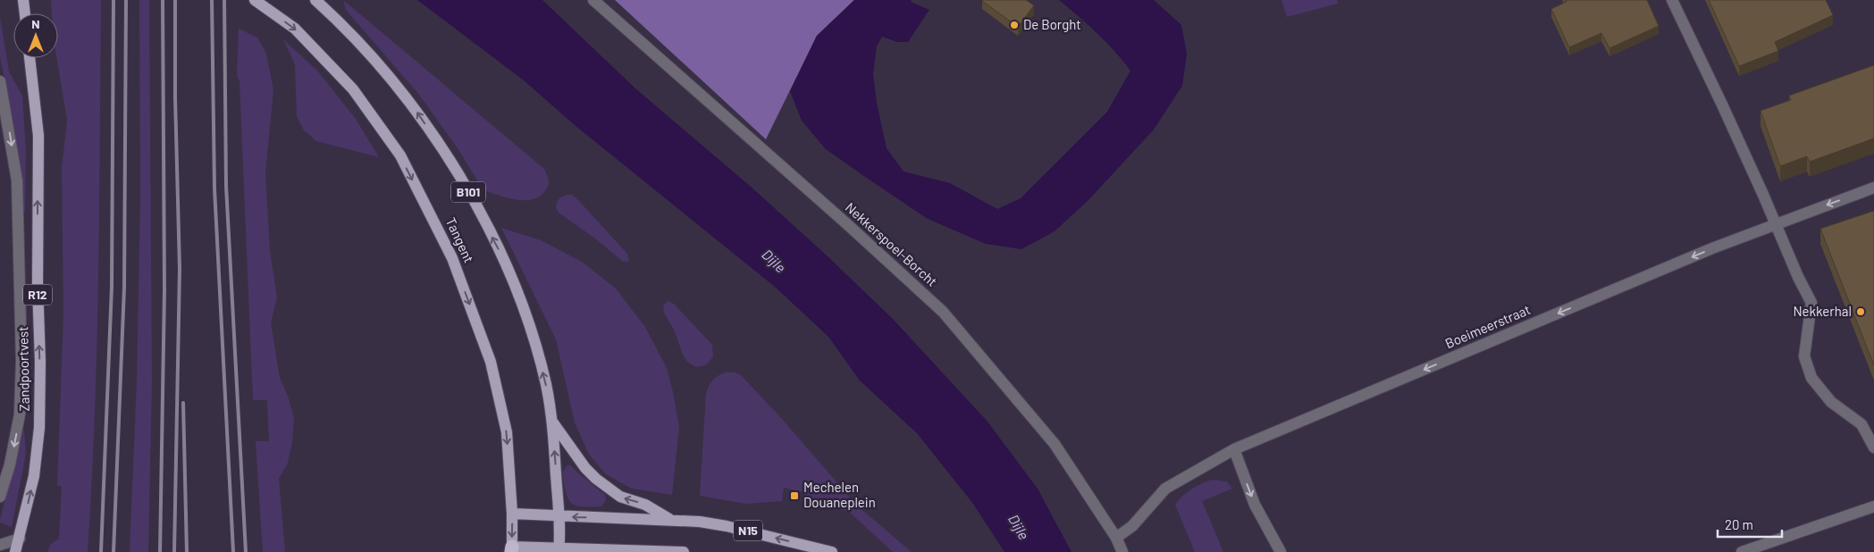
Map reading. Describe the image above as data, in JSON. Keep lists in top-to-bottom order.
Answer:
{
  "streets": {
    "main road": [
      "B101",
      "Tangent",
      "R12",
      "Zandpoortvest",
      "N15"
    ],
    "street": ["Nekkerspoel-Borcht", "Boeimeerstraat"]
  },
  "crossings": [
    ["B101", "N15"],
    ["Tangent", "N15"],
    ["Nekkerspoel-Borcht", "Boeimeerstraat"]
  ],
  "one_way": ["Boeimeerstraat"],
  "water": ["Dijle"],
  "places": {
    "other": ["De Borght", "Nekkerhal"],
    "transit": ["Mechelen Douaneplein"]
  },
  "scale_bar": "20 m",
  "north": "top"
}
